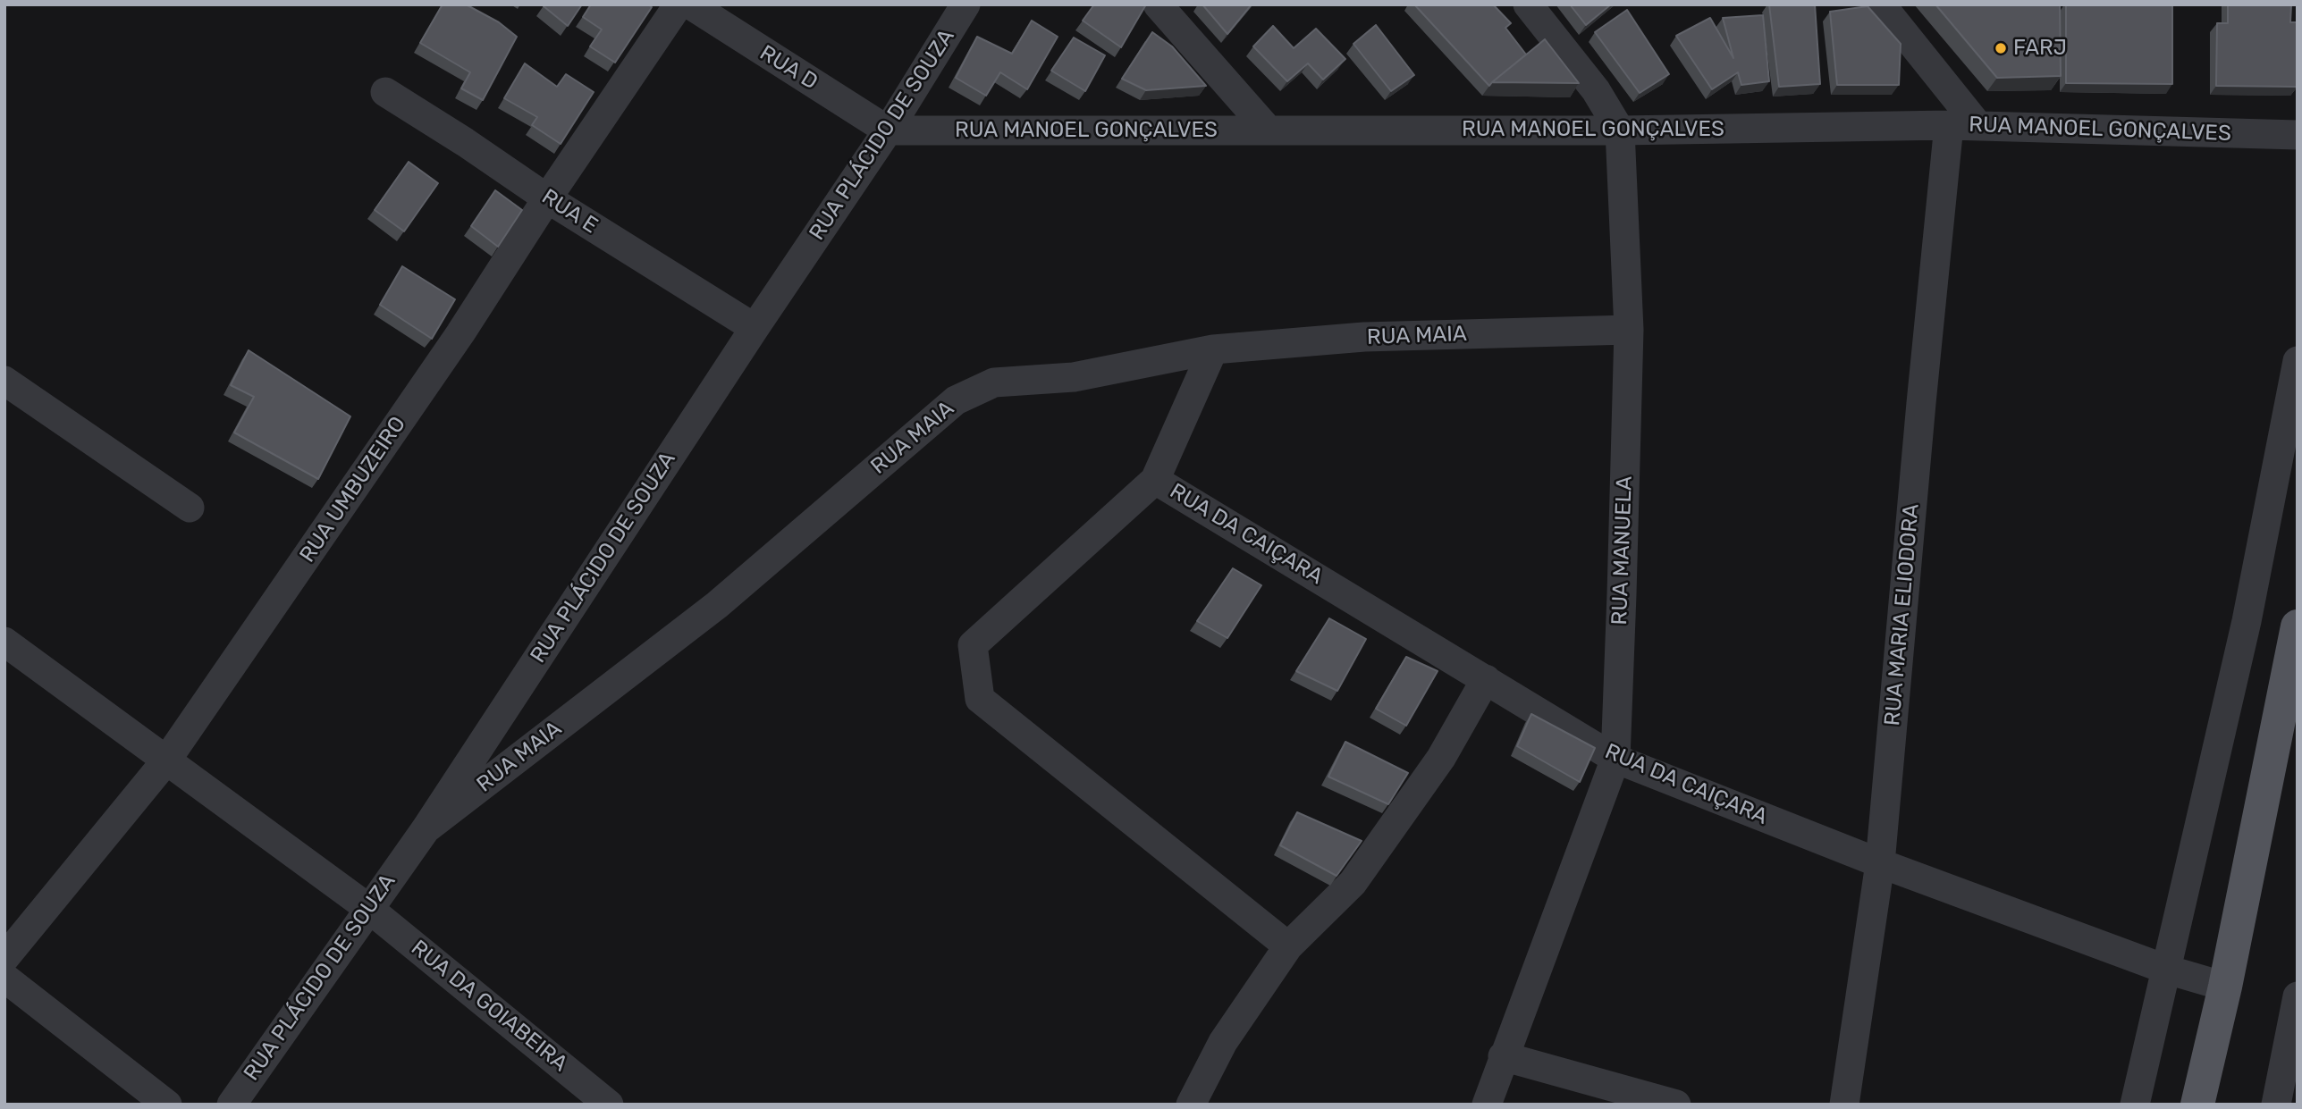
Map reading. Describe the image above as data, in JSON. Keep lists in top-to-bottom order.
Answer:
{
  "streets": {
    "street": [
      "RUA D",
      "RUA MANOEL GONÇALVES",
      "RUA PLÁCIDO DE SOUZA",
      "RUA E",
      "RUA MAIA",
      "RUA UMBUZEIRO",
      "RUA DA CAIÇARA",
      "RUA MANUELA",
      "RUA MARIA ELIODORA",
      "RUA DA GOIABEIRA"
    ]
  },
  "crossings": [
    ["RUA D", "RUA MANOEL GONÇALVES"],
    ["RUA D", "RUA PLÁCIDO DE SOUZA"],
    ["RUA MANOEL GONÇALVES", "RUA PLÁCIDO DE SOUZA"],
    ["RUA MANOEL GONÇALVES", "RUA MANUELA"],
    ["RUA MANOEL GONÇALVES", "RUA MARIA ELIODORA"],
    ["RUA PLÁCIDO DE SOUZA", "RUA E"],
    ["RUA PLÁCIDO DE SOUZA", "RUA MAIA"],
    ["RUA PLÁCIDO DE SOUZA", "RUA DA GOIABEIRA"],
    ["RUA E", "RUA UMBUZEIRO"],
    ["RUA MAIA", "RUA MANUELA"],
    ["RUA UMBUZEIRO", "RUA DA GOIABEIRA"],
    ["RUA DA CAIÇARA", "RUA MANUELA"],
    ["RUA DA CAIÇARA", "RUA MARIA ELIODORA"]
  ],
  "places": ["FARJ"]
}
